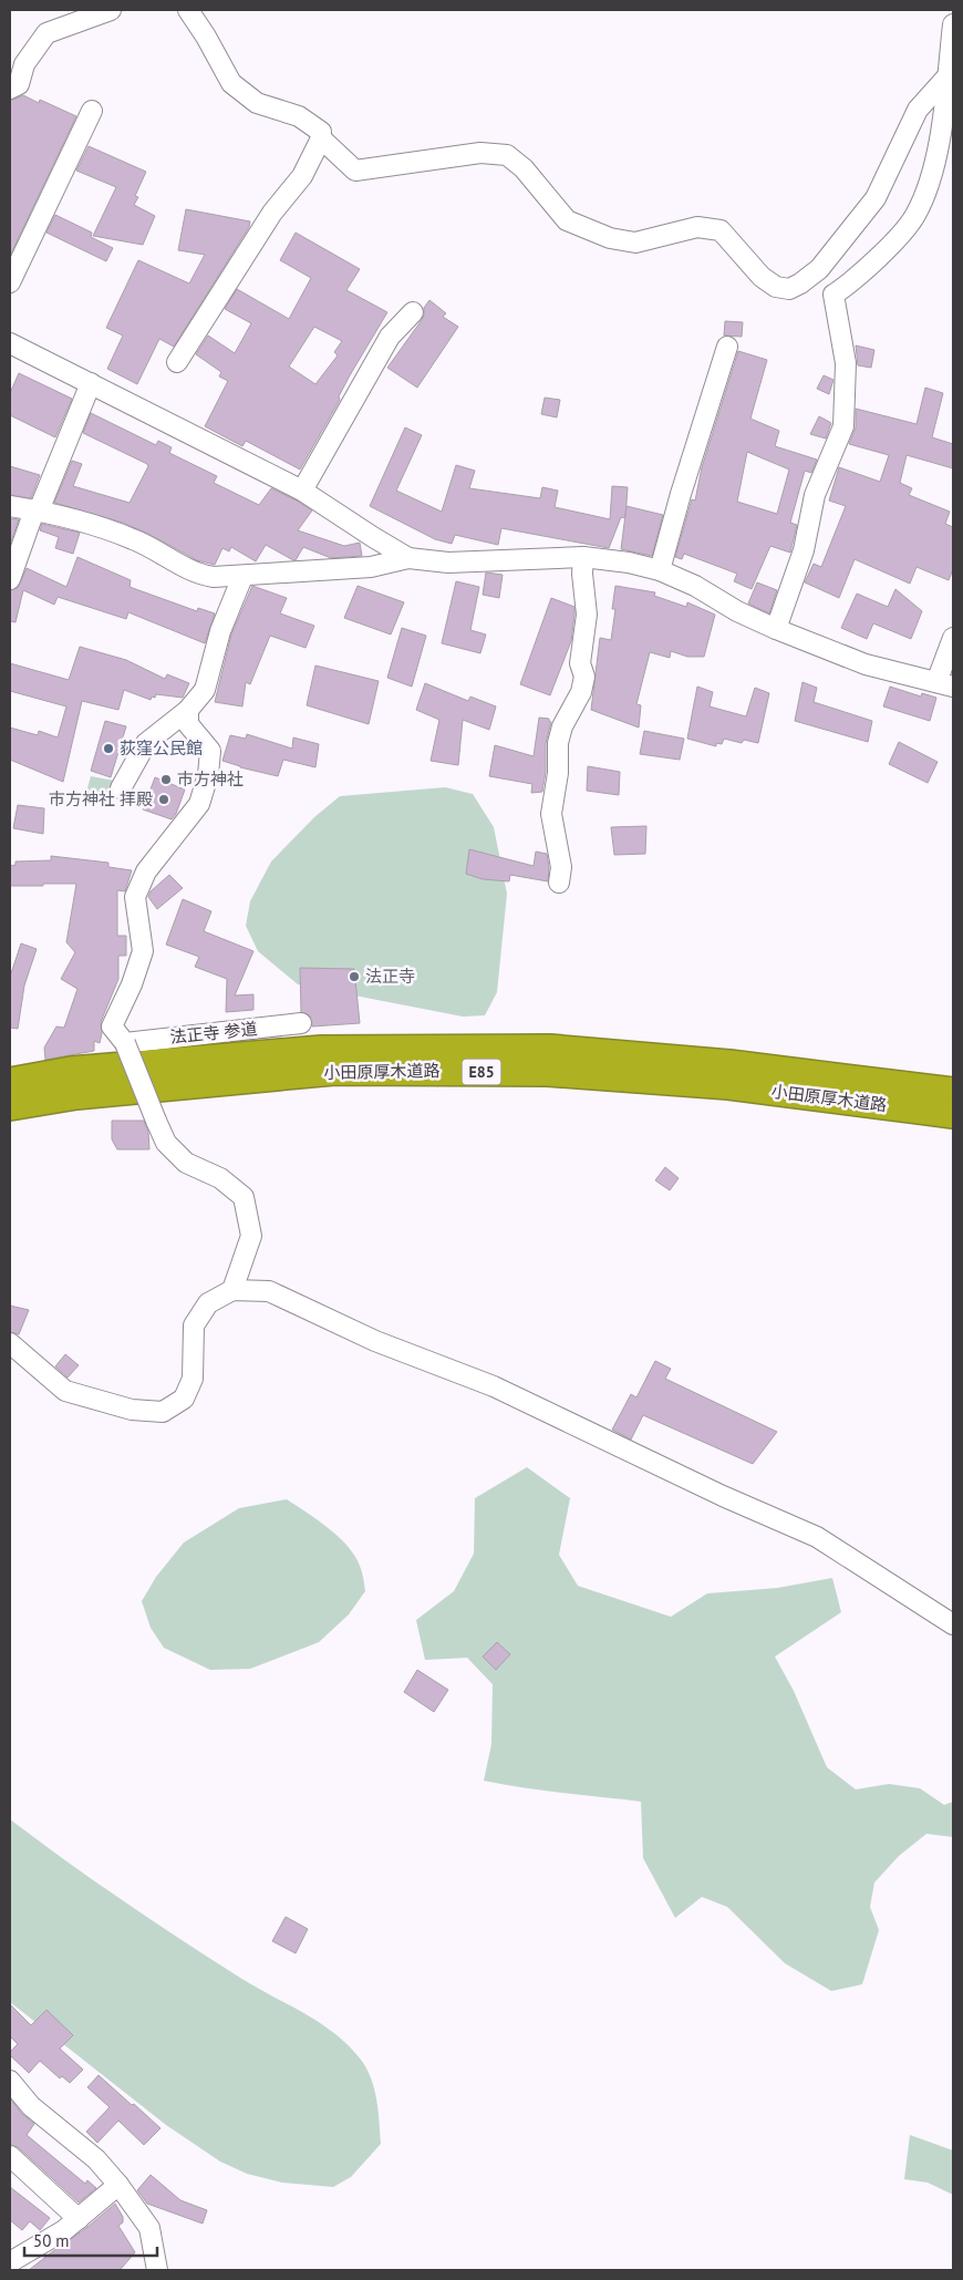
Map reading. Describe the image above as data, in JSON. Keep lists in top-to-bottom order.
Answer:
{
  "streets": {
    "highway": ["小田原厚木道路", "E85"],
    "street": ["法正寺 参道"]
  },
  "places": [
    "荻窪公民館",
    "市方神社",
    "市方神社 拝殿",
    "法正寺"
  ],
  "scale_bar": "50 m"
}
